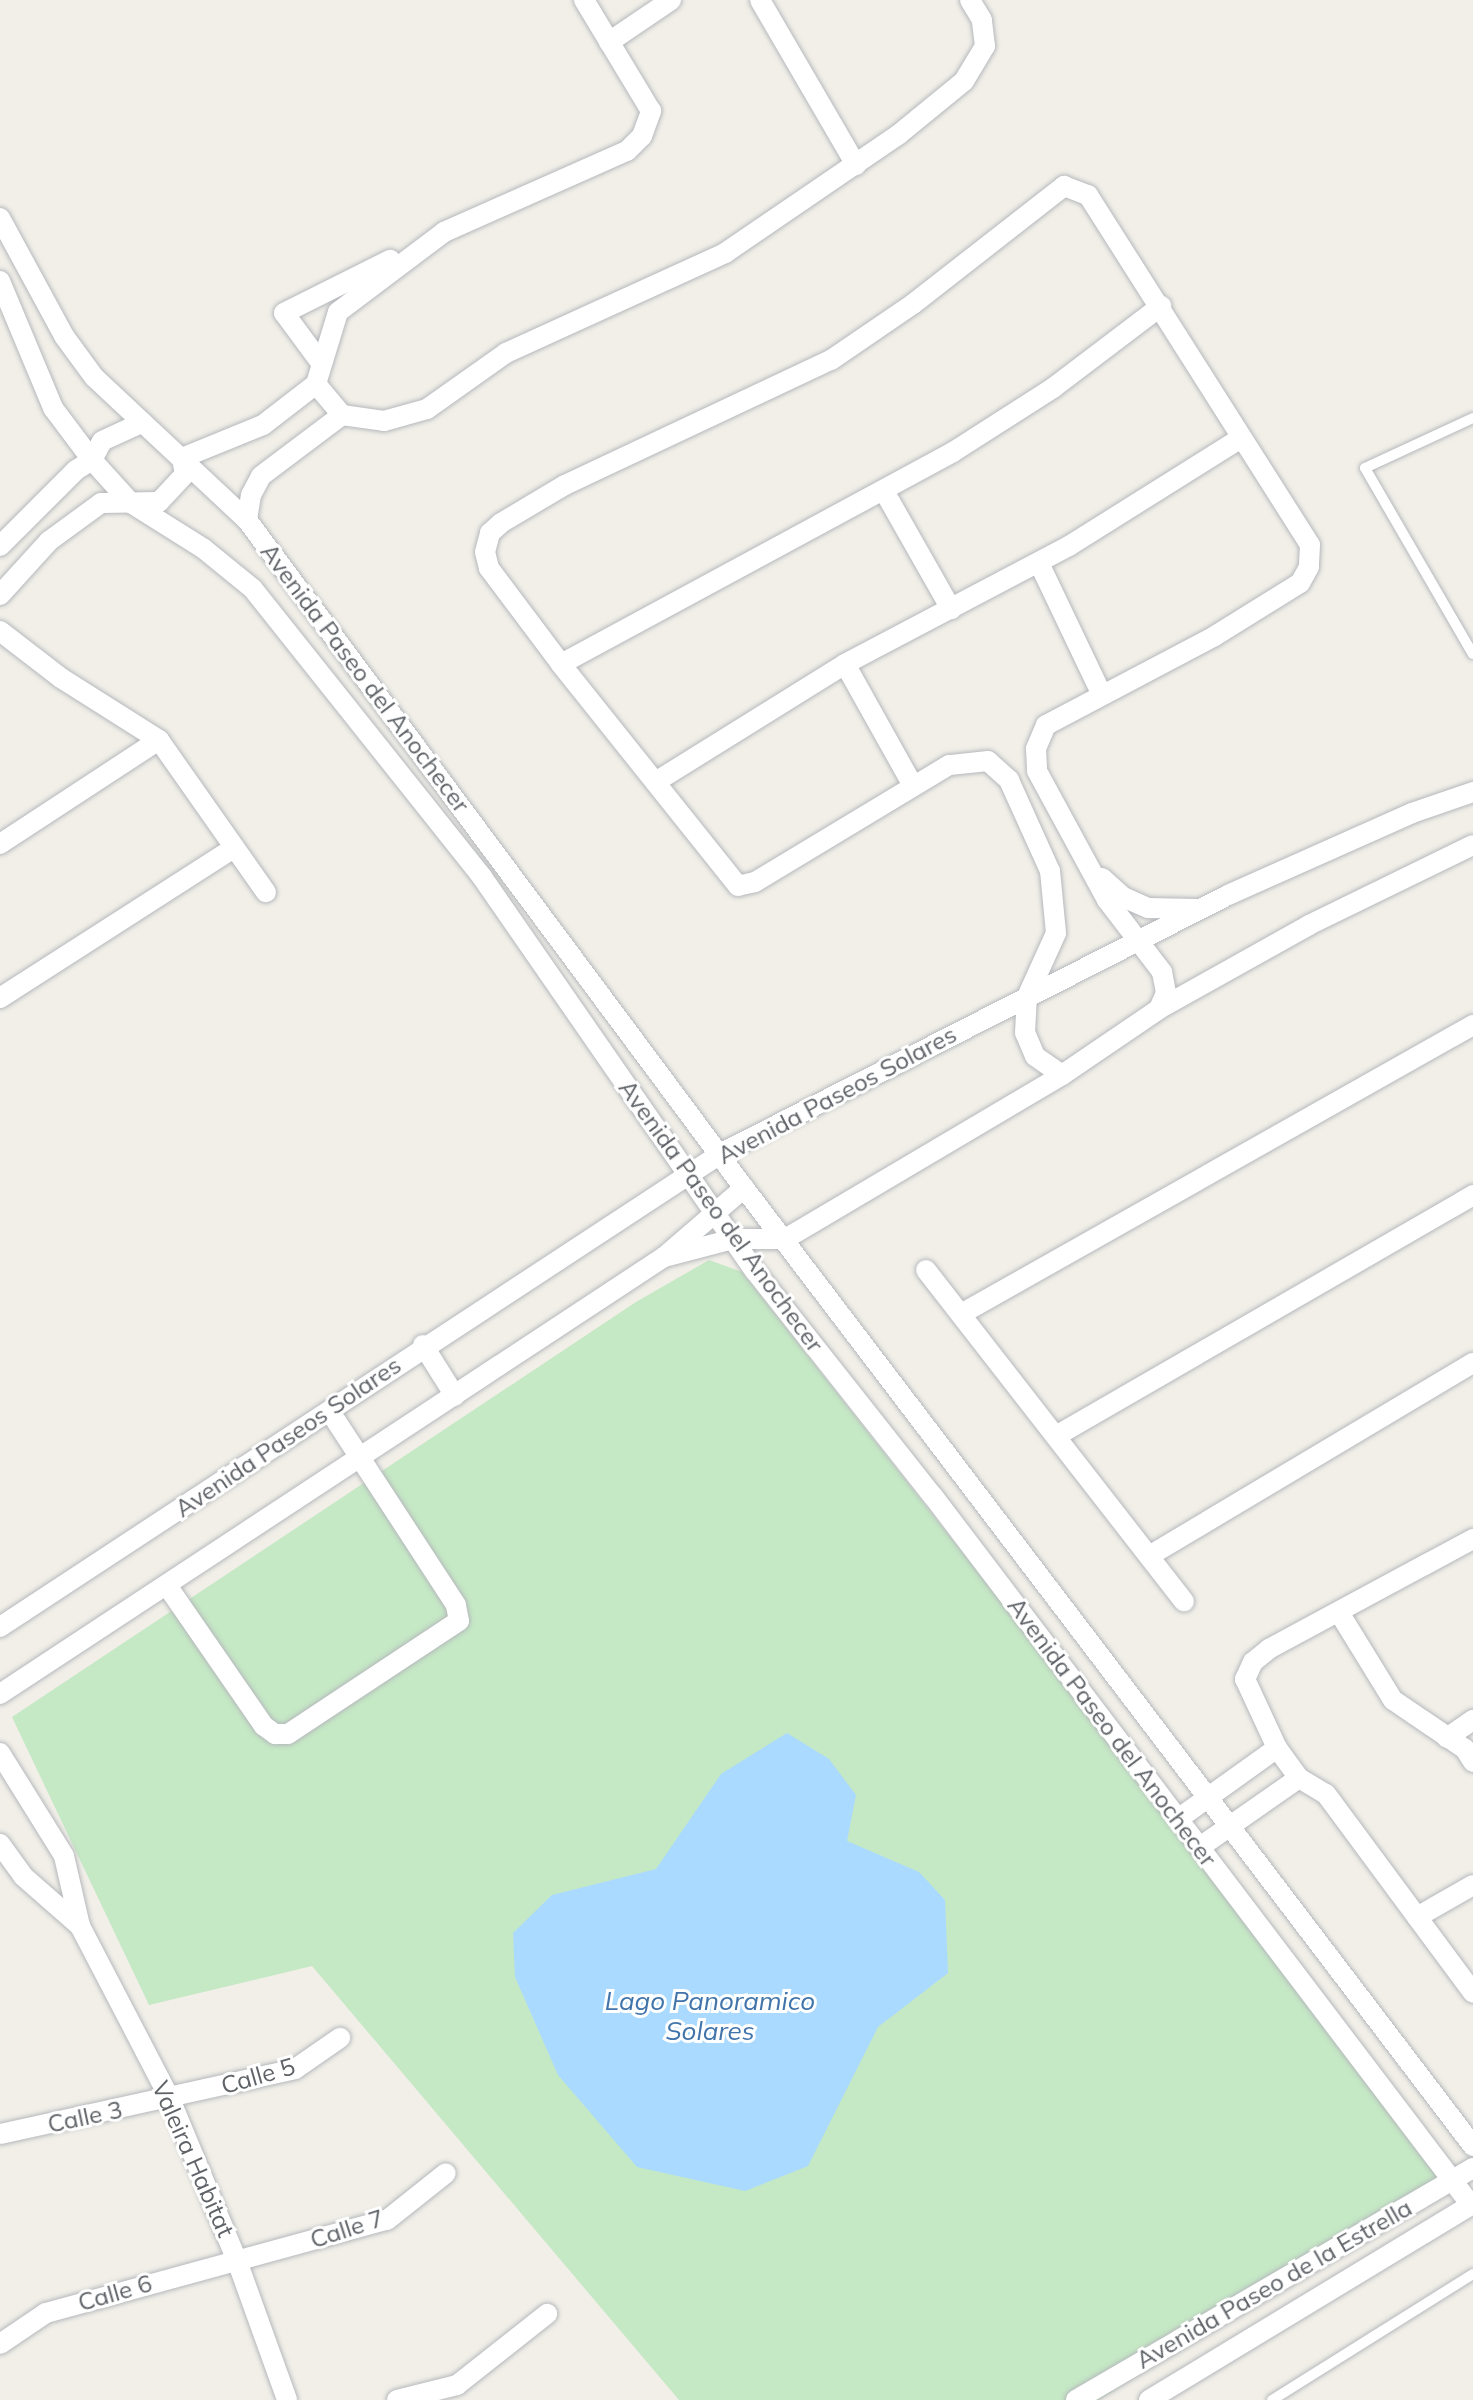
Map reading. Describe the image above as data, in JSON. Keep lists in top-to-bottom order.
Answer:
{
  "streets": {
    "street": [
      "Avenida Paseo del Anochecer",
      "Avenida Paseos Solares",
      "Calle 5",
      "Calle 3",
      "Valeira Habitat",
      "Calle 7",
      "Avenida Paseo de la Estrella",
      "Calle 6"
    ]
  },
  "crossings": [
    ["Avenida Paseo del Anochecer", "Avenida Paseos Solares"],
    ["Avenida Paseo del Anochecer", "Avenida Paseo de la Estrella"],
    ["Calle 5", "Calle 3"],
    ["Calle 5", "Valeira Habitat"],
    ["Calle 3", "Valeira Habitat"],
    ["Valeira Habitat", "Calle 7"],
    ["Valeira Habitat", "Calle 6"],
    ["Calle 7", "Calle 6"]
  ],
  "water": ["Lago Panoramico Solares"]
}
